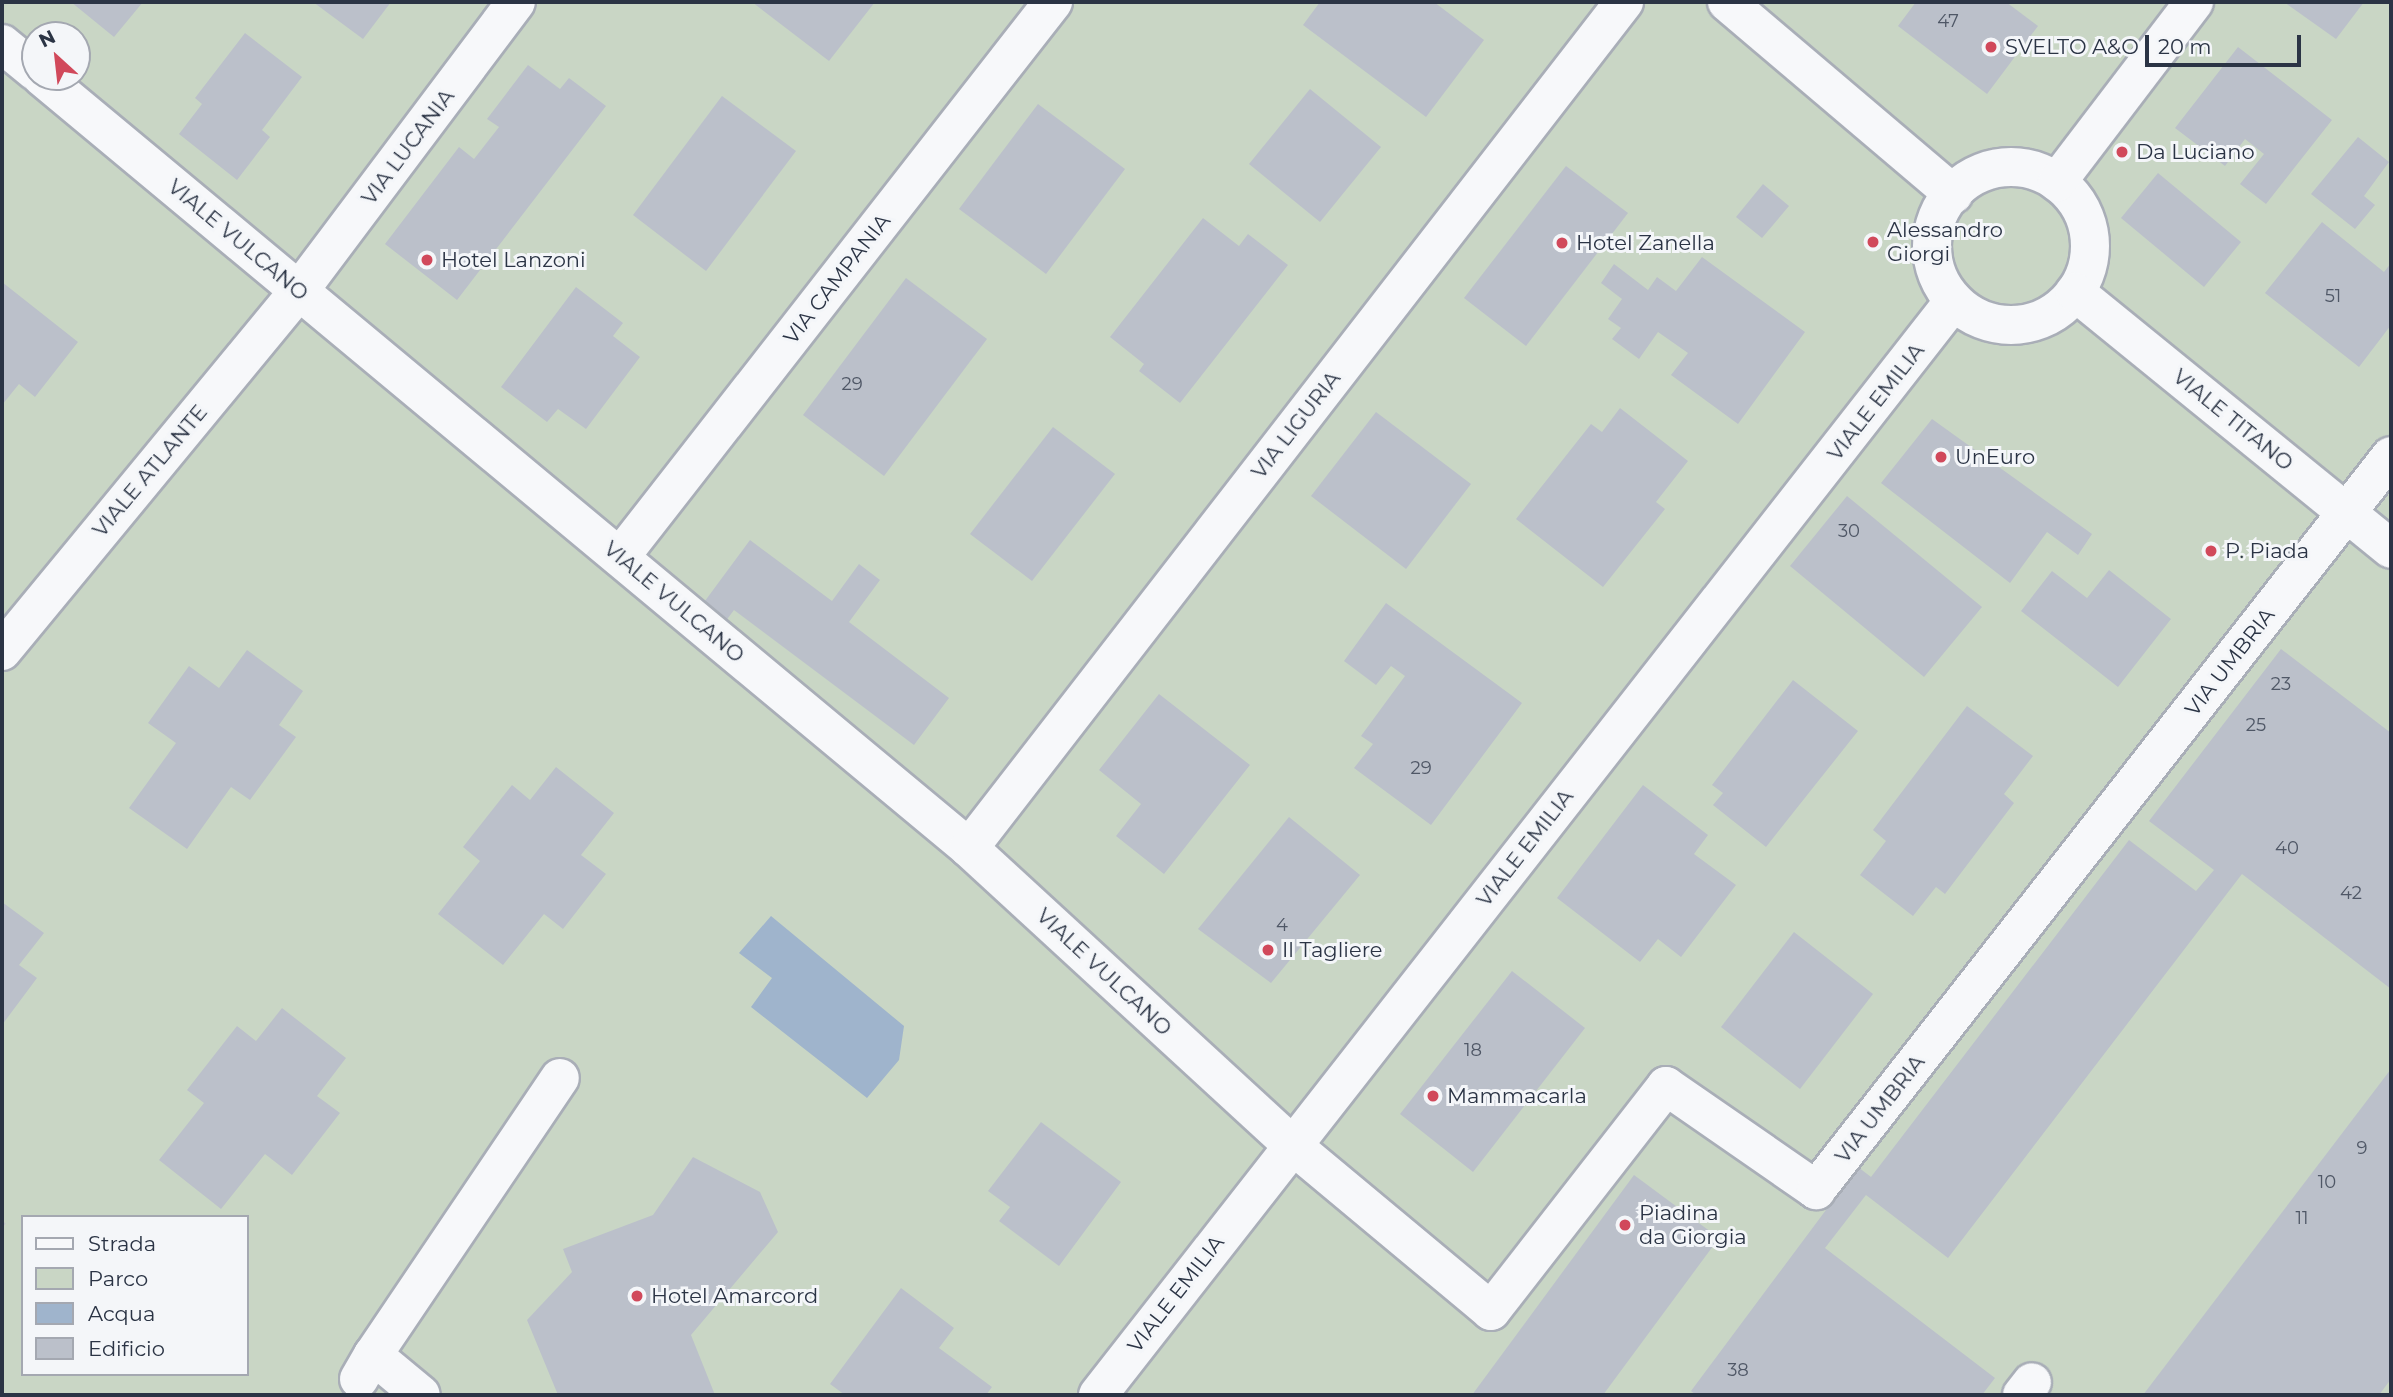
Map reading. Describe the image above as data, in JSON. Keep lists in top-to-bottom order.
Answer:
{
  "streets": {
    "street": [
      "VIA LUCANIA",
      "VIALE VULCANO",
      "VIA CAMPANIA",
      "VIALE EMILIA",
      "VIALE TITANO",
      "VIA LIGURIA",
      "VIALE ATLANTE",
      "VIA UMBRIA"
    ]
  },
  "crossings": [
    ["VIA LUCANIA", "VIALE VULCANO"],
    ["VIA LUCANIA", "VIALE ATLANTE"],
    ["VIALE VULCANO", "VIA CAMPANIA"],
    ["VIALE VULCANO", "VIALE EMILIA"],
    ["VIALE VULCANO", "VIA LIGURIA"],
    ["VIALE VULCANO", "VIALE ATLANTE"],
    ["VIALE VULCANO", "VIA UMBRIA"],
    ["VIALE EMILIA", "VIALE TITANO"],
    ["VIALE EMILIA", "VIA UMBRIA"],
    ["VIALE TITANO", "VIA UMBRIA"]
  ],
  "places": [
    "SVELTO A&O",
    "Da Luciano",
    "Alessandro Giorgi",
    "Hotel Zanella",
    "Hotel Lanzoni",
    "UnEuro",
    "P. Piada",
    "Il Tagliere",
    "Mammacarla",
    "Piadina da Giorgia",
    "Hotel Amarcord"
  ],
  "house_numbers": [
    "47",
    "51",
    "29",
    "30",
    "23",
    "25",
    "29",
    "40",
    "42",
    "4",
    "18",
    "9",
    "10",
    "11",
    "38"
  ],
  "legend": [
    "Strada",
    "Parco",
    "Acqua",
    "Edificio"
  ],
  "scale_bar": "20 m",
  "north": "top left"
}
